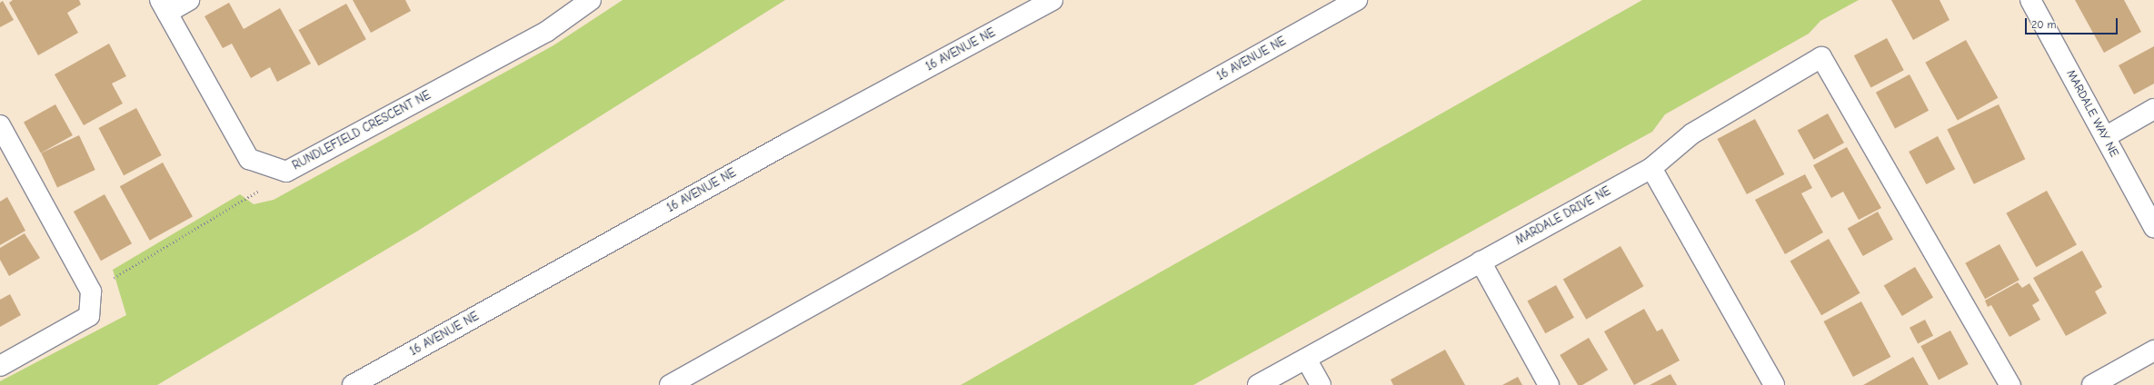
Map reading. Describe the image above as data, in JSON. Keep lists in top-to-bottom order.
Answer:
{
  "streets": {
    "main road": [
      "16 AVENUE NE",
      "MARDALE WAY NE",
      "RUNDLEFIELD CRESCENT NE",
      "MARDALE DRIVE NE"
    ]
  },
  "scale_bar": "20 m"
}
